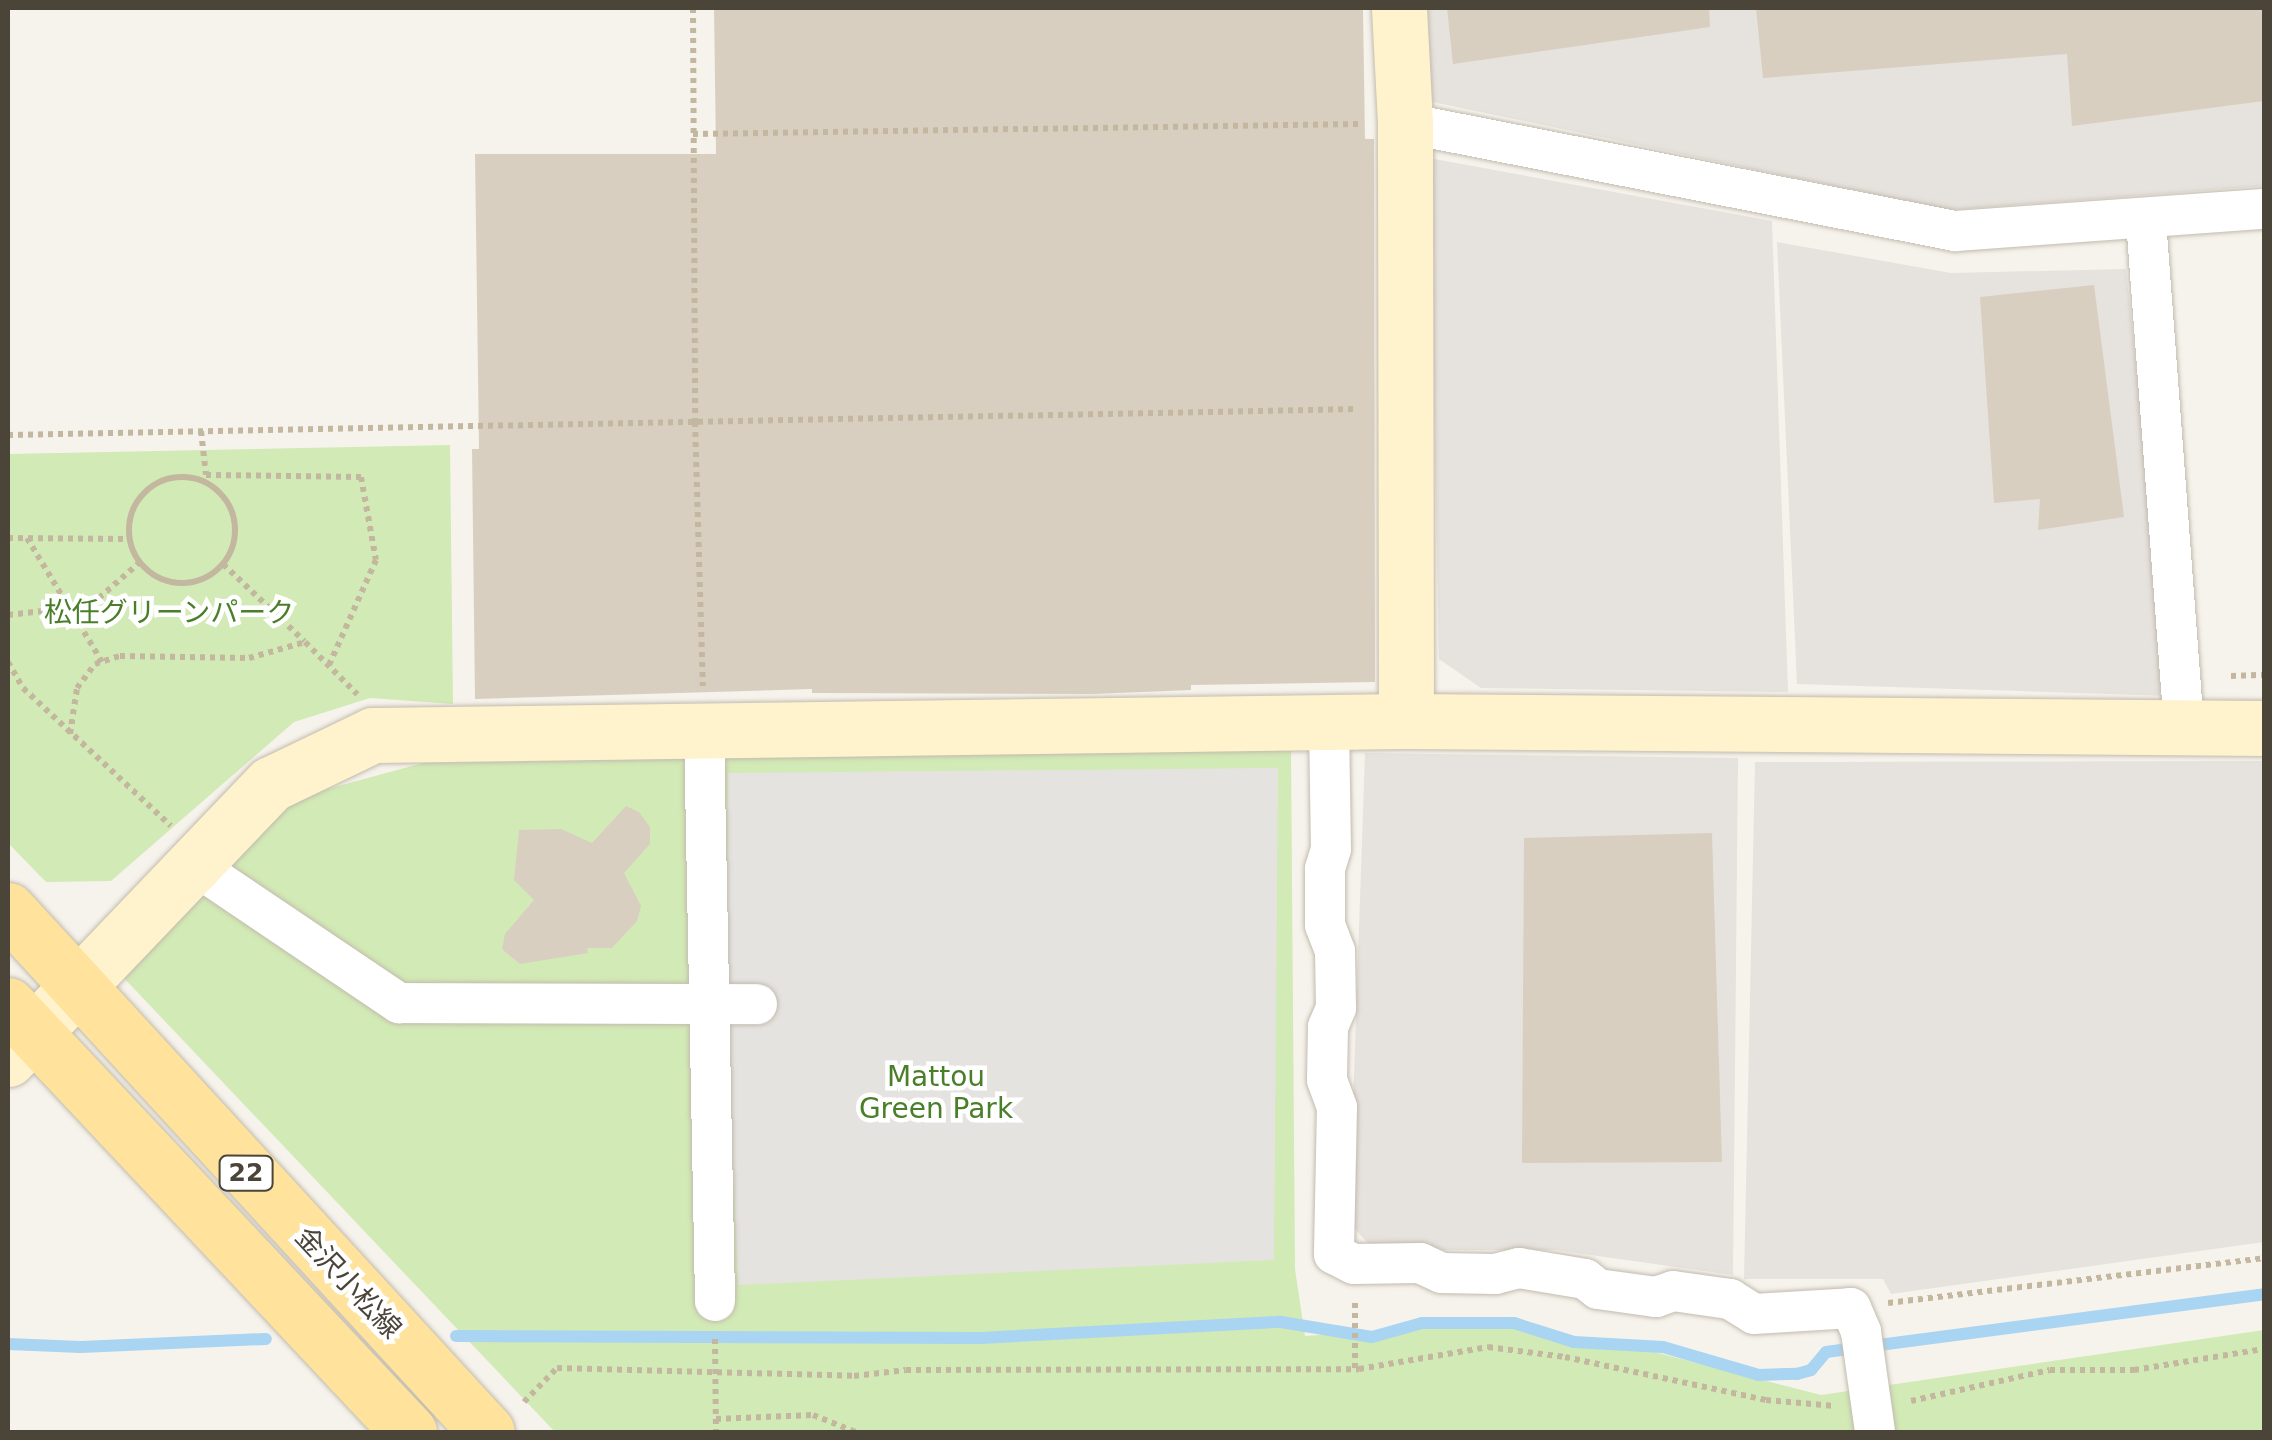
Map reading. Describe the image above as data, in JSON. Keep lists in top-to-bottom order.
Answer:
{
  "streets": {
    "main road": ["22", "金沢小松線"]
  },
  "parks": ["松任グリーンパーク", "Mattou Green Park"]
}
